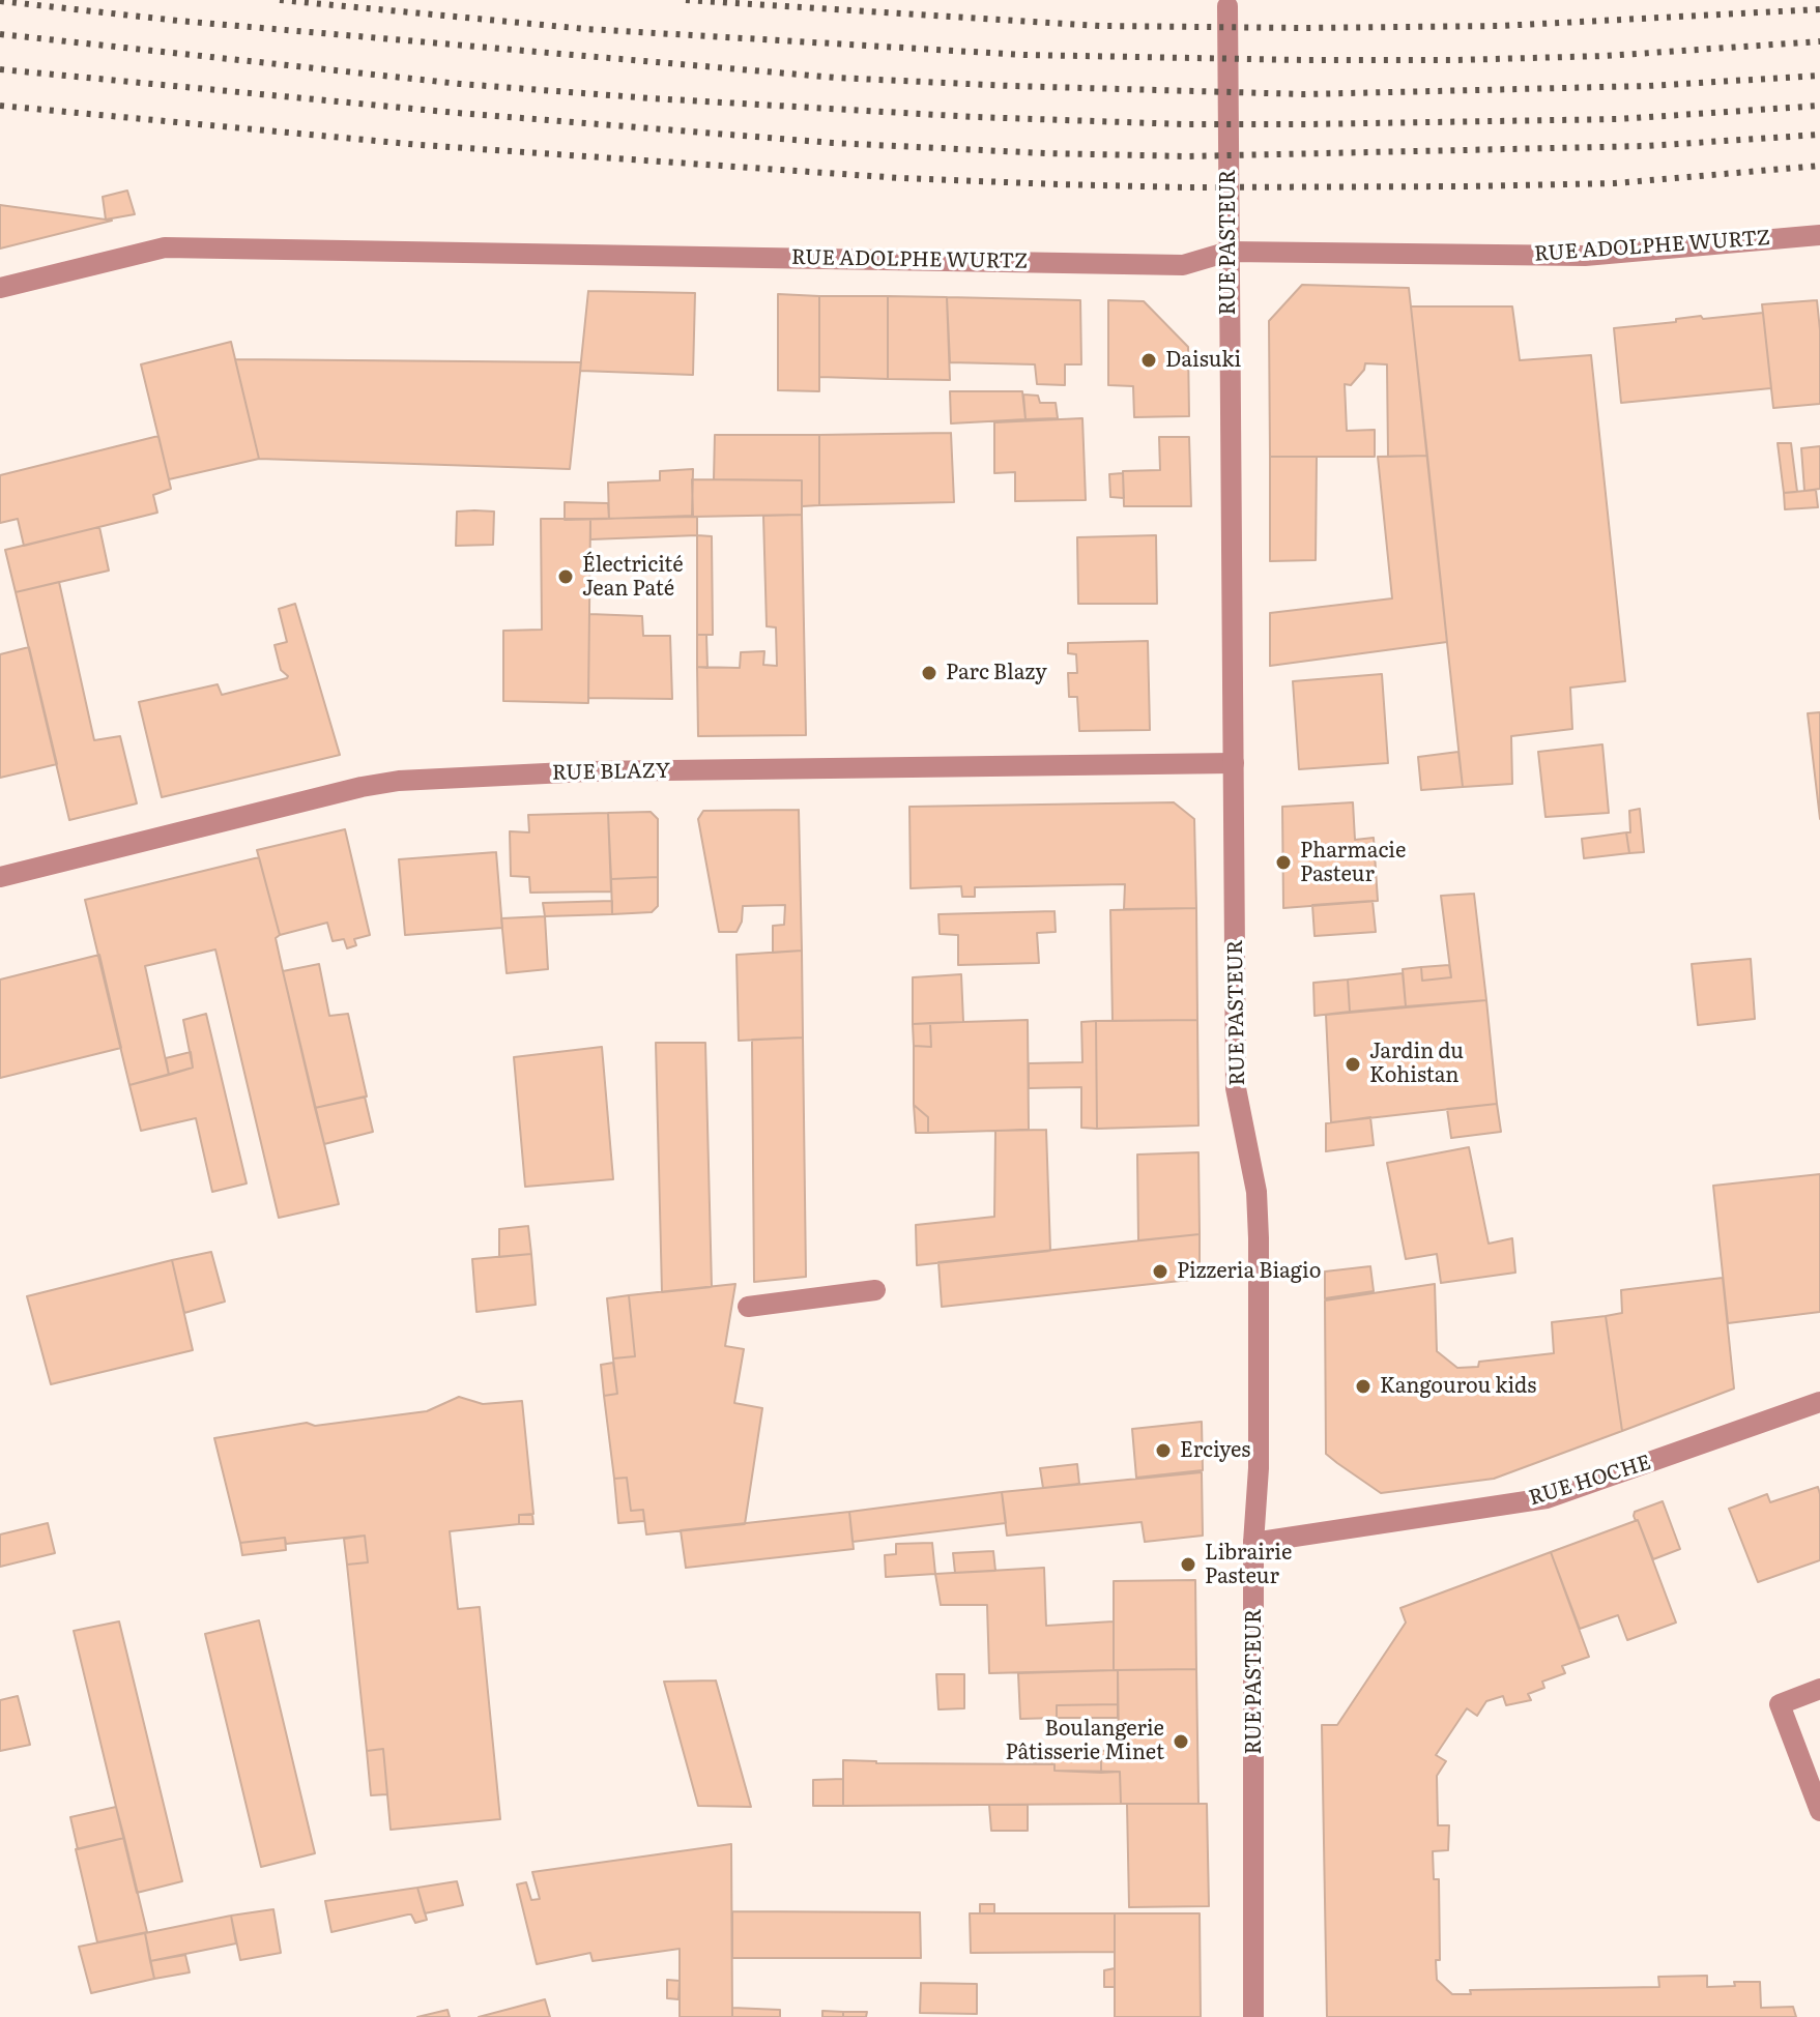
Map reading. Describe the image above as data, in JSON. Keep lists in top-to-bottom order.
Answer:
{
  "streets": {
    "street": [
      "RUE PASTEUR",
      "RUE ADOLPHE WURTZ",
      "RUE BLAZY",
      "RUE HOCHE"
    ]
  },
  "crossings": [
    ["RUE PASTEUR", "RUE ADOLPHE WURTZ"],
    ["RUE PASTEUR", "RUE BLAZY"],
    ["RUE PASTEUR", "RUE HOCHE"]
  ],
  "places": [
    "Daisuki",
    "Électricité Jean Paté",
    "Parc Blazy",
    "Pharmacie Pasteur",
    "Jardin du Kohistan",
    "Pizzeria Biagio",
    "Kangourou kids",
    "Erciyes",
    "Librairie Pasteur",
    "Boulangerie Pâtisserie Minet"
  ]
}
